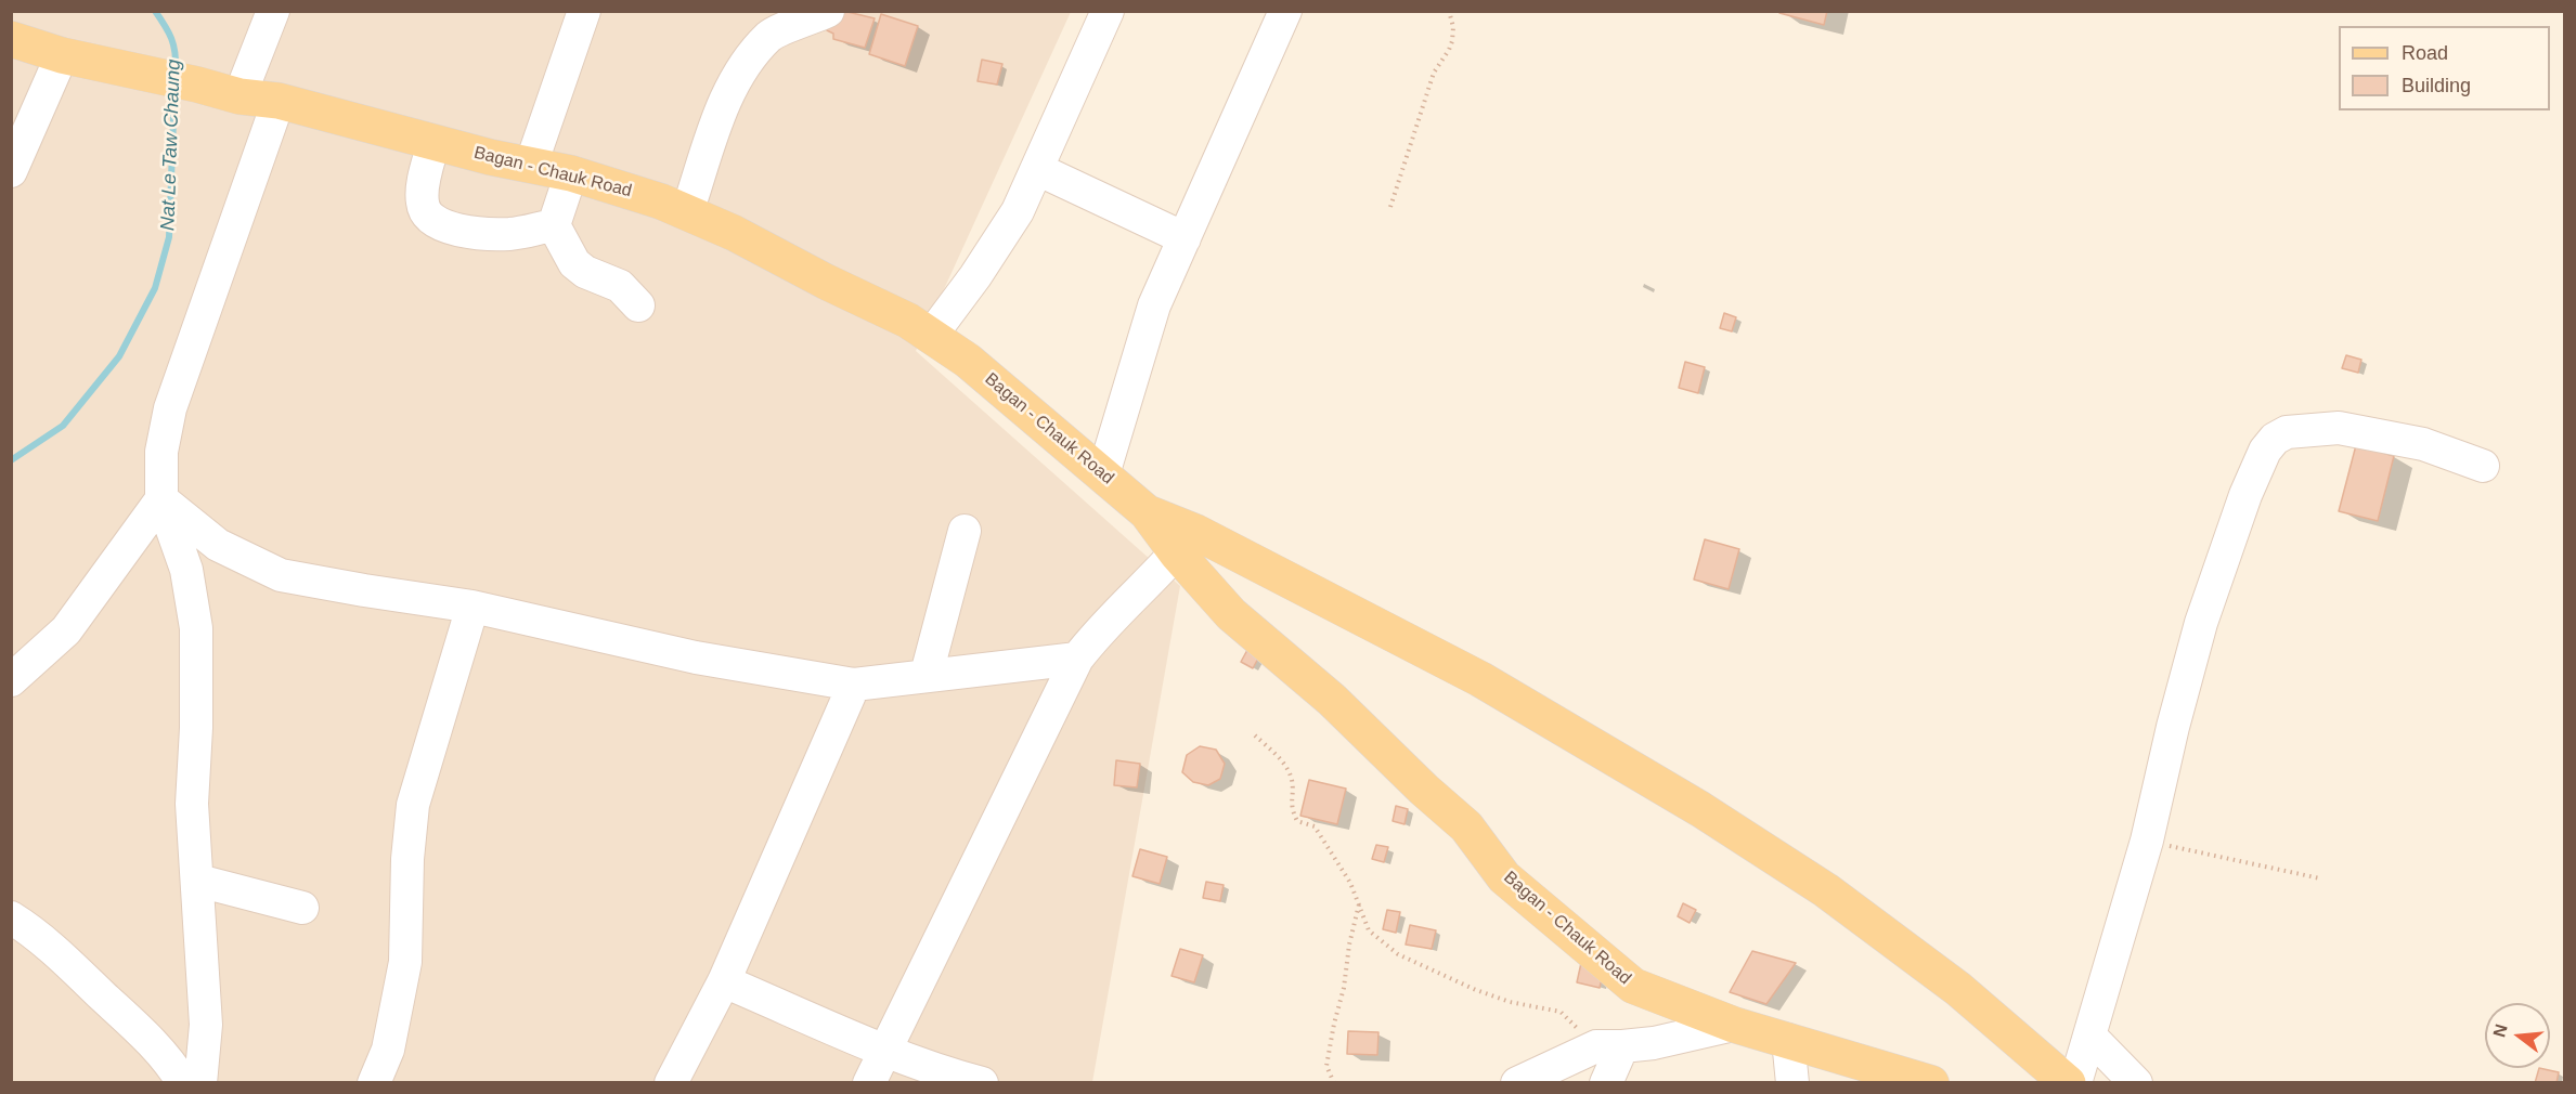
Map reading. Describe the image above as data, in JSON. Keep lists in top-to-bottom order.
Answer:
{
  "streets": {
    "main road": ["Bagan - Chauk Road"]
  },
  "water": ["Nat Le Taw Chaung"],
  "legend": ["Road", "Building"],
  "north": "left"
}
